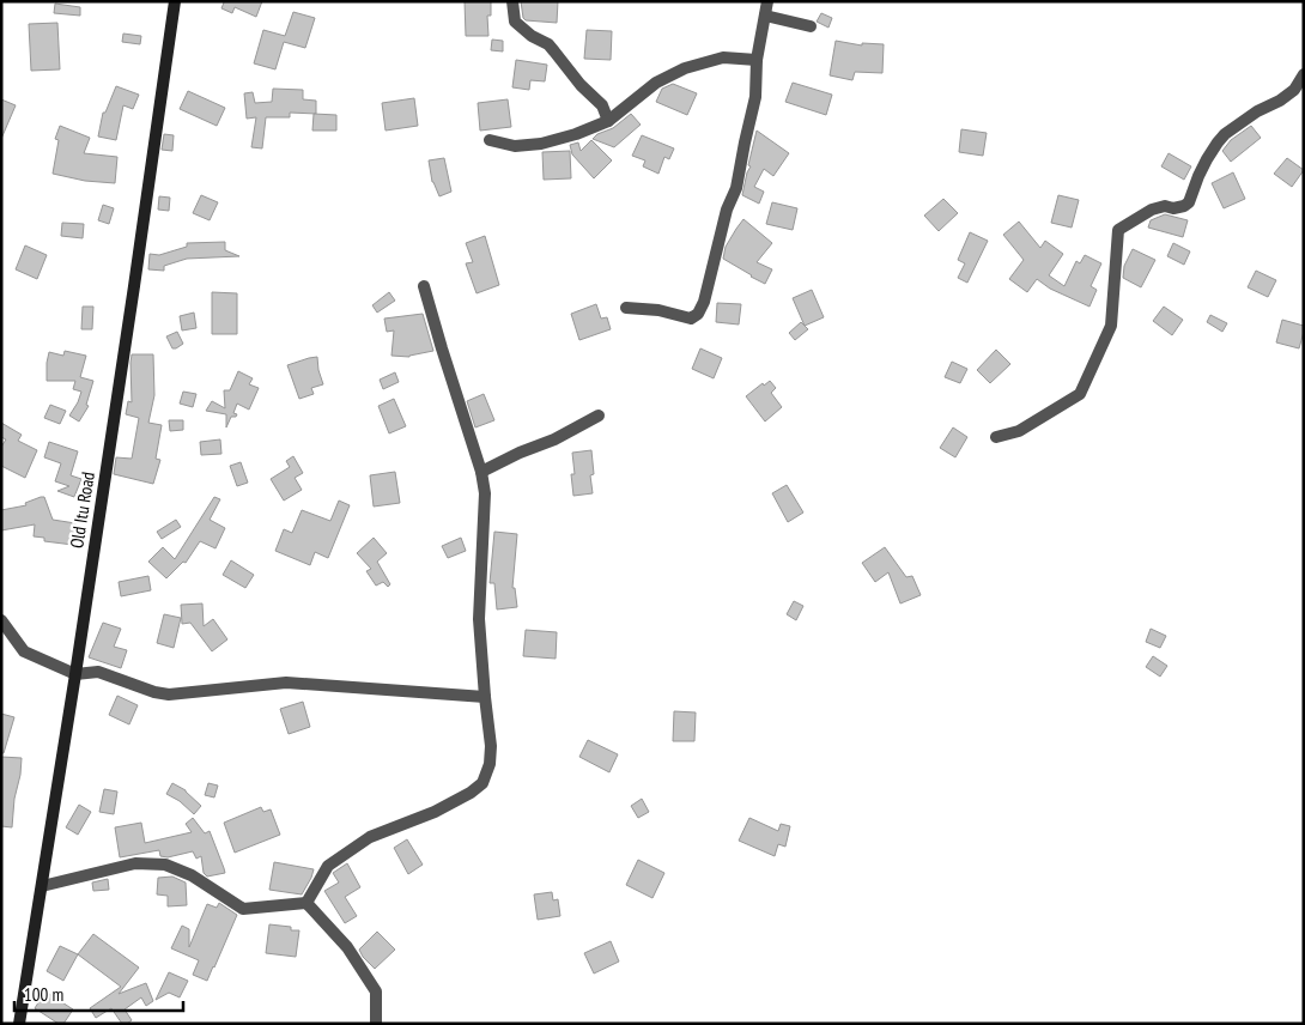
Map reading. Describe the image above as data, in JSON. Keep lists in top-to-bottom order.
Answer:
{
  "streets": {
    "street": ["Old Itu Road"]
  },
  "scale_bar": "100 m"
}
